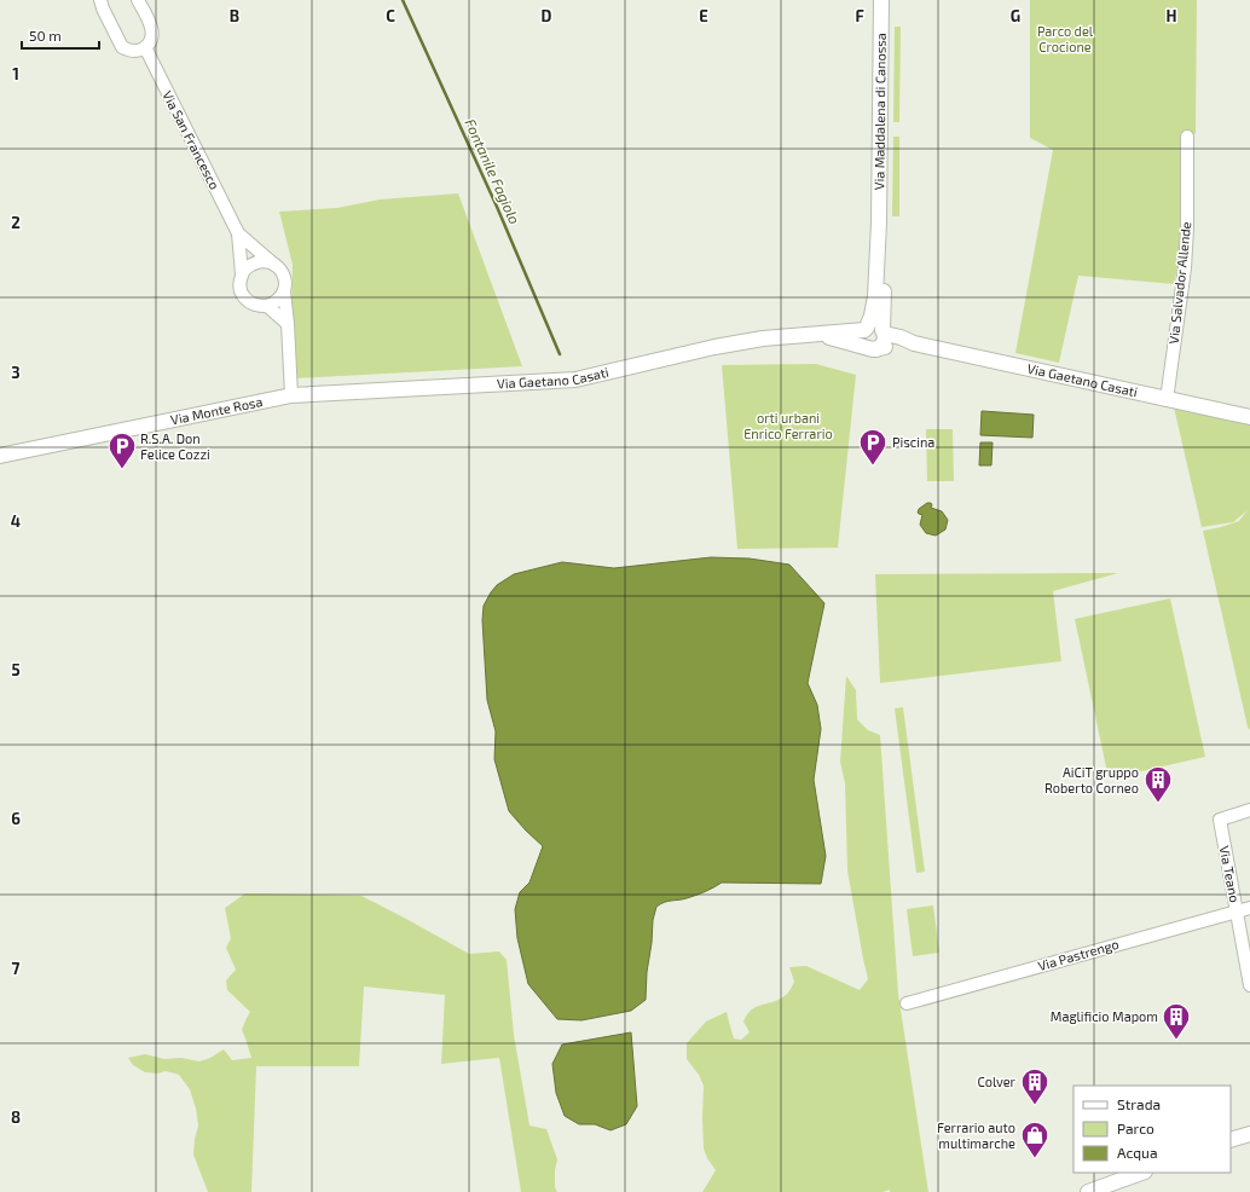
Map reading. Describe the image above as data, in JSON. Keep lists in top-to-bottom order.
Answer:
{
  "streets": {
    "street": [
      "Via Maddalena di Canossa",
      "Via San Francesco",
      "Via Salvador Allende",
      "Via Gaetano Casati",
      "Via Monte Rosa",
      "Via Teano",
      "Via Pastrengo"
    ]
  },
  "crossings": [
    ["Via Maddalena di Canossa", "Via Gaetano Casati"],
    ["Via San Francesco", "Via Gaetano Casati"],
    ["Via San Francesco", "Via Monte Rosa"],
    ["Via Salvador Allende", "Via Gaetano Casati"],
    ["Via Gaetano Casati", "Via Monte Rosa"],
    ["Via Teano", "Via Pastrengo"]
  ],
  "water": ["Fontanile Fagiolo"],
  "parks": ["Parco del Crocione", "orti urbani Enrico Ferrario"],
  "places": {
    "parking": ["Piscina", "R.S.A. Don Felice Cozzi"],
    "building": ["AiCiT gruppo Roberto Corneo", "Maglificio Mapom", "Colver"],
    "shop": ["Ferrario auto multimarche"]
  },
  "legend": ["Strada", "Parco", "Acqua"],
  "scale_bar": "50 m",
  "grid": {
    "columns": [
      "B",
      "C",
      "D",
      "E",
      "F",
      "G",
      "H"
    ],
    "rows": [
      "1",
      "2",
      "3",
      "4",
      "5",
      "6",
      "7",
      "8"
    ]
  }
}
